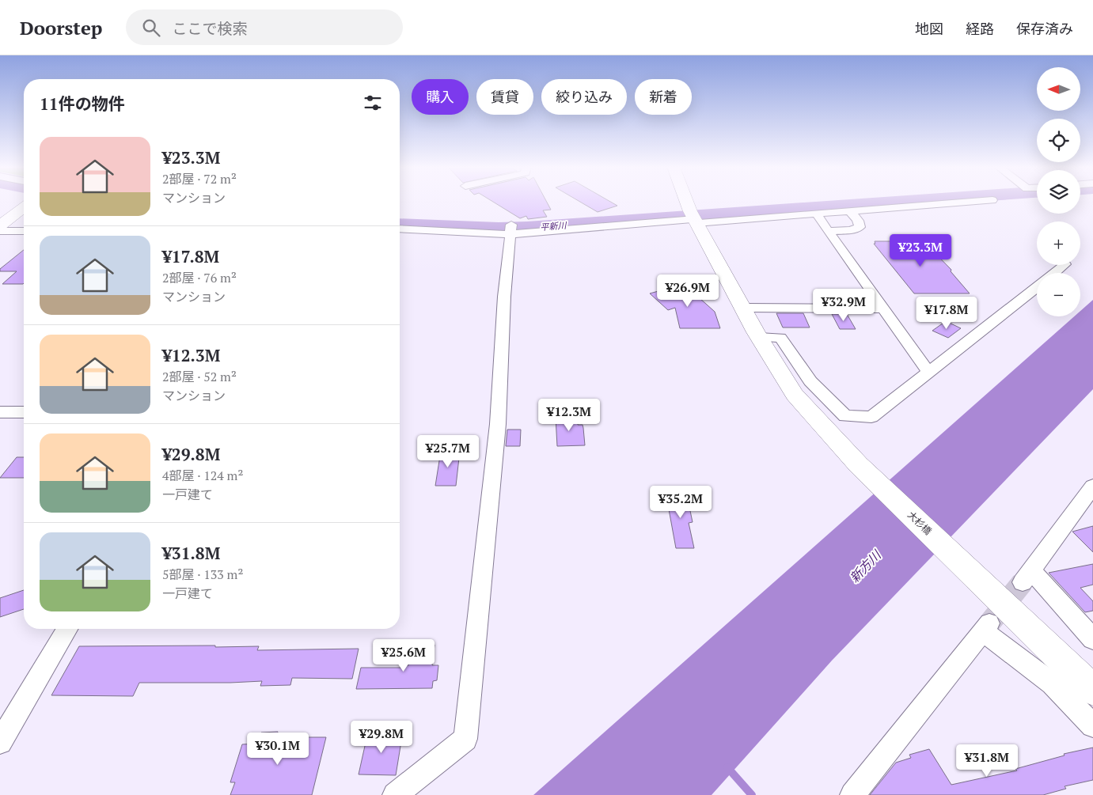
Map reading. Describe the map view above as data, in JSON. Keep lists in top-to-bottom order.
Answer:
{
  "streets": {
    "street": ["大杉橋"]
  },
  "water": ["平新川", "新方川"],
  "north": "left",
  "page": {
    "header": "Doorstep",
    "search": "ここで検索",
    "nav": ["地図", "経路", "保存済み"],
    "map_buttons": ["+", "−"],
    "chip": [
      "購入",
      "賃貸",
      "絞り込み",
      "新着"
    ],
    "heading": "11件の物件",
    "list": [
      {
        "name": "¥23.3M",
        "note": "2部屋 · 72 m² · マンション"
      },
      {
        "name": "¥17.8M",
        "note": "2部屋 · 76 m² · マンション"
      },
      {
        "name": "¥12.3M",
        "note": "2部屋 · 52 m² · マンション"
      },
      {
        "name": "¥29.8M",
        "note": "4部屋 · 124 m² · 一戸建て"
      },
      {
        "name": "¥31.8M",
        "note": "5部屋 · 133 m² · 一戸建て"
      }
    ],
    "price": [
      "¥23.3M",
      "¥26.9M",
      "¥32.9M",
      "¥17.8M",
      "¥12.3M",
      "¥25.7M",
      "¥35.2M",
      "¥25.6M",
      "¥29.8M",
      "¥30.1M",
      "¥31.8M"
    ]
  }
}
